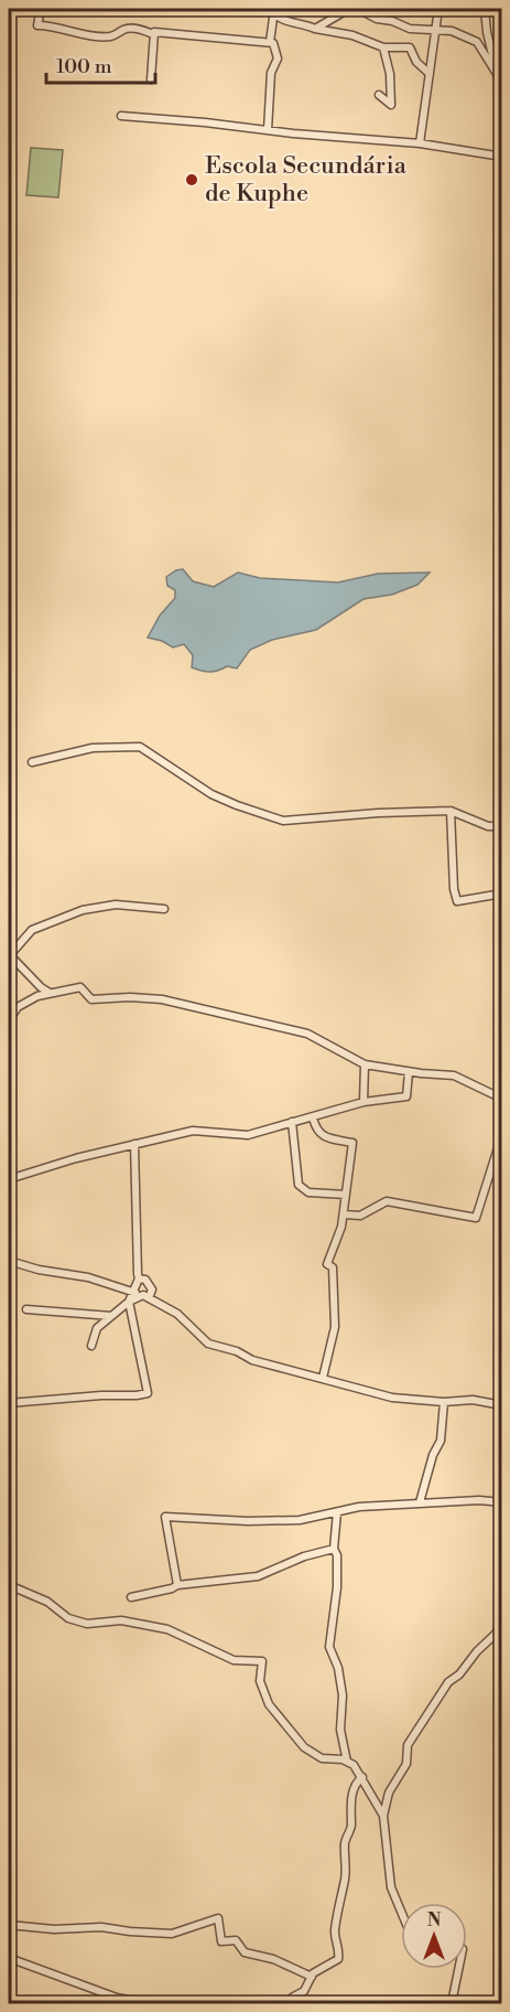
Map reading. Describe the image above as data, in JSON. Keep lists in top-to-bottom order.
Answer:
{
  "places": ["Escola Secundária de Kuphe"],
  "scale_bar": "100 m",
  "north": "top"
}
